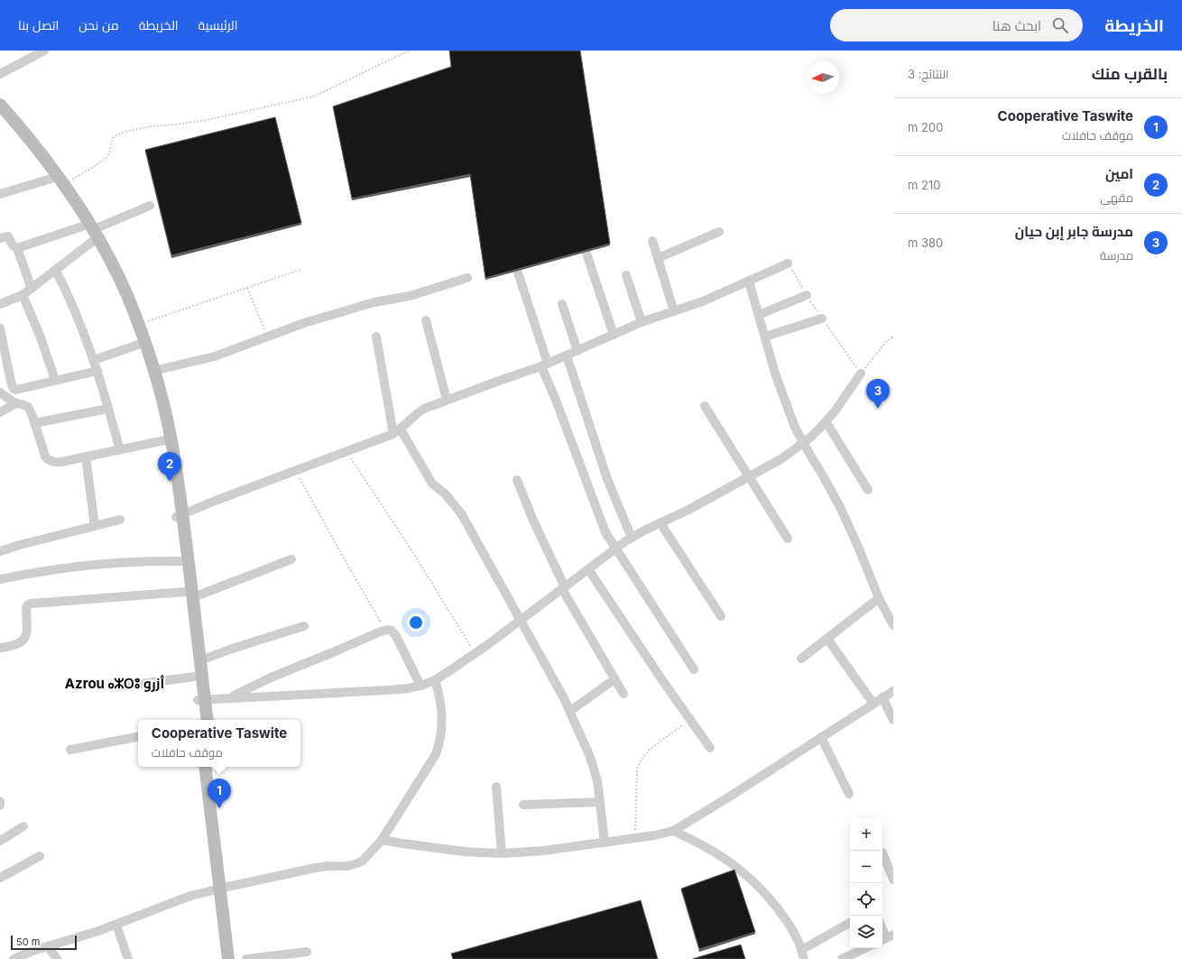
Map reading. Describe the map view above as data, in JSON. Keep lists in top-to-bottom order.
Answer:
{
  "districts": ["Azrou ⴰⵣⵔⵓ أزرو"],
  "scale_bar": "50 m",
  "north": "left",
  "page": {
    "header": "الخريطة",
    "search": "ابحث هنا",
    "nav": [
      "الرئيسية",
      "الخريطة",
      "من نحن",
      "اتصل بنا"
    ],
    "heading": ["بالقرب منك", "النتائج: 3"],
    "list": [
      {
        "mark": "1",
        "name": "Cooperative Taswite",
        "note": "موقف حافلات",
        "value": "200 m"
      },
      {
        "mark": "2",
        "name": "امين",
        "note": "مقهى",
        "value": "210 m"
      },
      {
        "mark": "3",
        "name": "مدرسة جابر إبن حيان",
        "note": "مدرسة",
        "value": "380 m"
      }
    ],
    "pins": ["3", "2", "1"],
    "popup": ["Cooperative Taswite", "موقف حافلات"],
    "map_buttons": ["+", "−"],
    "scale": "50 m"
  }
}
